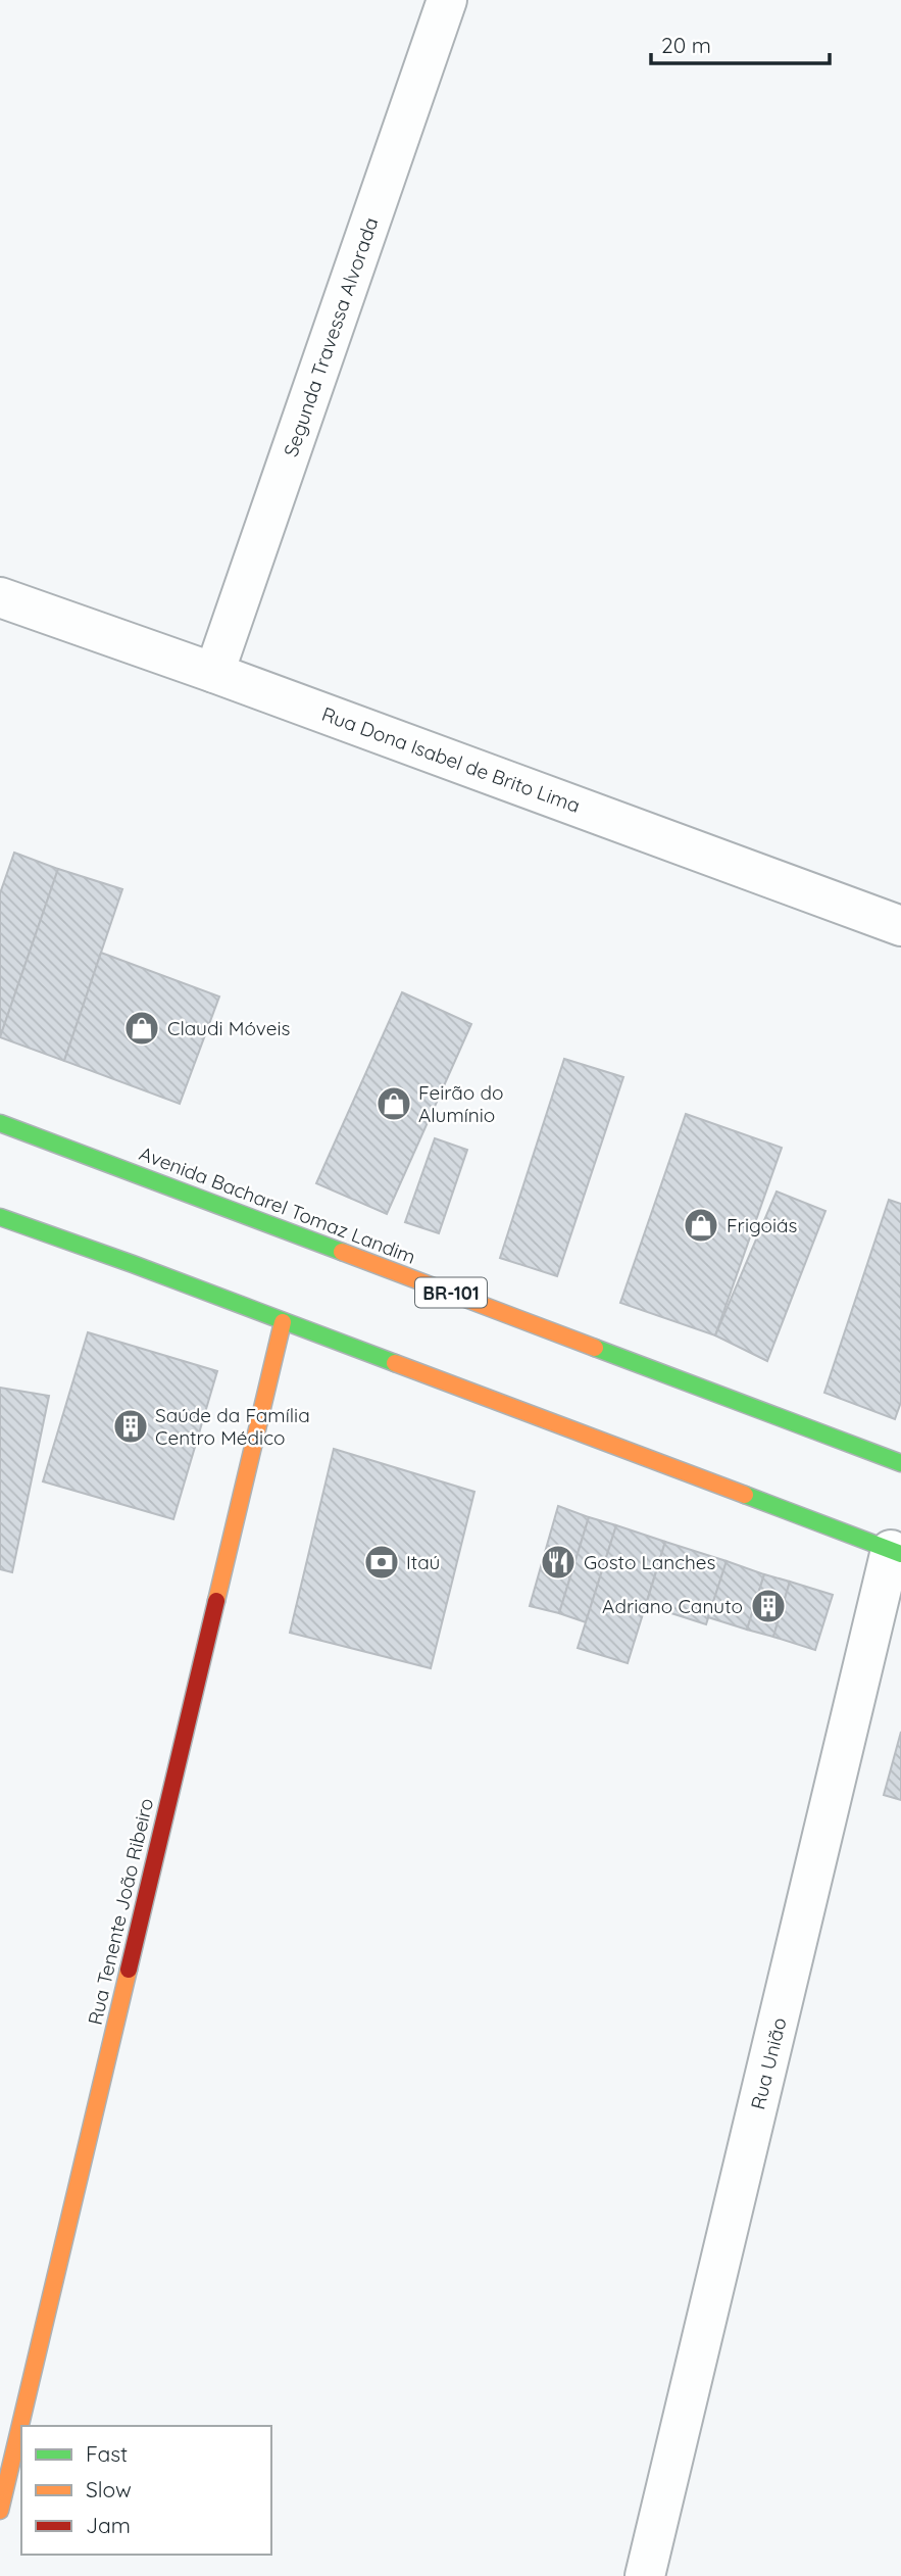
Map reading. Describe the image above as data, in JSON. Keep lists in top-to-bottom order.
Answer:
{
  "streets": {
    "main road": ["Avenida Bacharel Tomaz Landim", "BR-101", "Rua Tenente João Ribeiro"],
    "street": ["Segunda Travessa Alvorada", "Rua Dona Isabel de Brito Lima", "Rua União"]
  },
  "crossings": [
    ["Segunda Travessa Alvorada", "Rua Dona Isabel de Brito Lima"]
  ],
  "places": {
    "shop": ["Claudi Móveis", "Feirão do Alumínio", "Frigoiás"],
    "building": ["Saúde da Família Centro Médico", "Adriano Canuto"],
    "bank": ["Itaú"],
    "restaurant": ["Gosto Lanches"]
  },
  "legend": ["Fast", "Slow", "Jam"],
  "scale_bar": "20 m"
}
